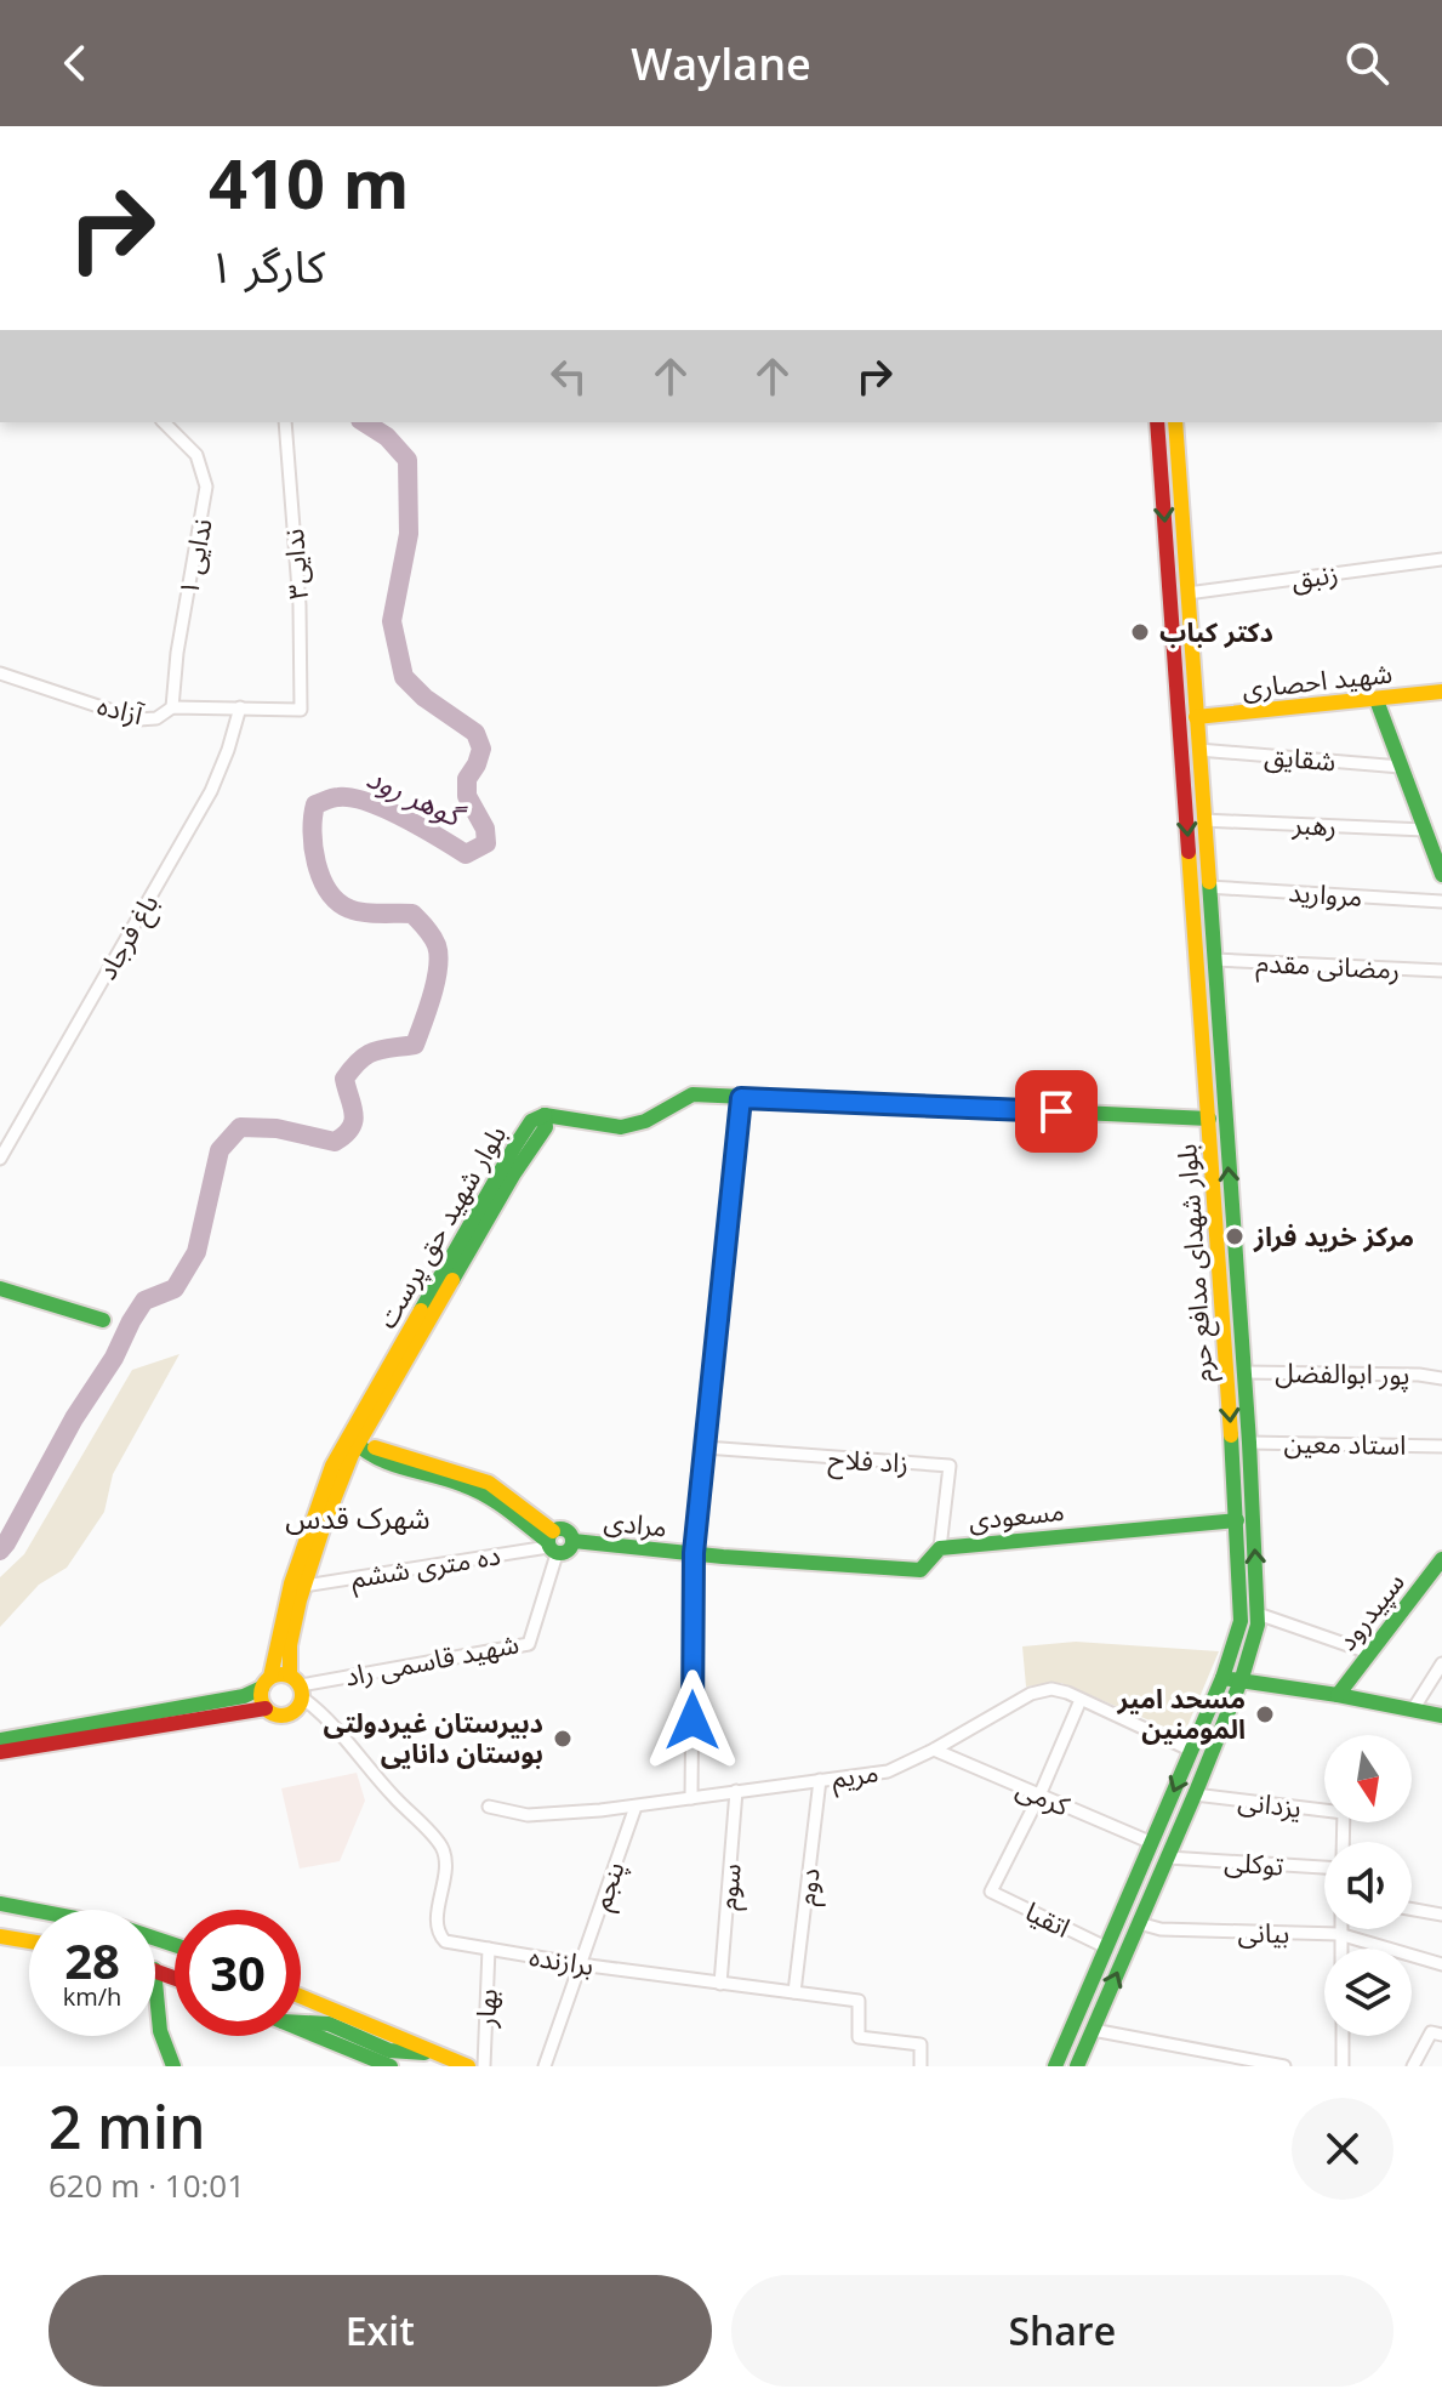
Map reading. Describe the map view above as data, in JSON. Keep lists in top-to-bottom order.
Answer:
{
  "streets": {
    "main road": [
      "شهید احصاری",
      "بلوار شهید حق پرست",
      "بلوار شهدای مدافع حرم",
      "مسعودی",
      "مرادی",
      "سپیدرود"
    ],
    "street": [
      "ندایی ۱",
      "ندایی۳",
      "زنبق",
      "آزاده",
      "شقایق",
      "رهبر",
      "مروارید",
      "باغ فرجاد",
      "رمضانی مقدم",
      "پور ابوالفضل",
      "استاد معین",
      "زاد فلاح",
      "ده متری ششم",
      "شهید قاسمی راد",
      "مریم",
      "کرمی",
      "یزدانی",
      "توکلی",
      "پنجم",
      "سوم",
      "دوم",
      "اتقیا",
      "بیانی",
      "برازنده",
      "بهار"
    ]
  },
  "crossings": [
    ["ندایی ۱", "آزاده"],
    ["ندایی۳", "آزاده"],
    ["زنبق", "بلوار شهدای مدافع حرم"],
    ["شهید احصاری", "بلوار شهدای مدافع حرم"],
    ["آزاده", "باغ فرجاد"],
    ["شقایق", "بلوار شهدای مدافع حرم"],
    ["رهبر", "بلوار شهدای مدافع حرم"],
    ["مروارید", "بلوار شهدای مدافع حرم"],
    ["رمضانی مقدم", "بلوار شهدای مدافع حرم"],
    ["بلوار شهید حق پرست", "مرادی"],
    ["بلوار شهید حق پرست", "ده متری ششم"],
    ["بلوار شهید حق پرست", "شهید قاسمی راد"],
    ["بلوار شهید حق پرست", "برازنده"],
    ["بلوار شهدای مدافع حرم", "پور ابوالفضل"],
    ["بلوار شهدای مدافع حرم", "استاد معین"],
    ["بلوار شهدای مدافع حرم", "مسعودی"],
    ["بلوار شهدای مدافع حرم", "مریم"],
    ["بلوار شهدای مدافع حرم", "کرمی"],
    ["بلوار شهدای مدافع حرم", "یزدانی"],
    ["بلوار شهدای مدافع حرم", "توکلی"],
    ["بلوار شهدای مدافع حرم", "اتقیا"],
    ["بلوار شهدای مدافع حرم", "بیانی"],
    ["زاد فلاح", "مسعودی"],
    ["مسعودی", "مرادی"],
    ["مرادی", "ده متری ششم"],
    ["مرادی", "شهید قاسمی راد"],
    ["ده متری ششم", "شهید قاسمی راد"],
    ["شهید قاسمی راد", "برازنده"],
    ["مریم", "کرمی"],
    ["مریم", "پنجم"],
    ["مریم", "سوم"],
    ["مریم", "دوم"],
    ["کرمی", "اتقیا"],
    ["پنجم", "برازنده"],
    ["سوم", "برازنده"],
    ["دوم", "برازنده"],
    ["برازنده", "بهار"]
  ],
  "districts": ["شهرک قدس"],
  "water": ["گوهر رود"],
  "places": [
    "دکتر کباب",
    "مرکز خرید فراز",
    "مسحد امیر المومنین",
    "دبیرستان غیردولتی بوستان دانایی"
  ],
  "north": "bottom",
  "page": {
    "header": "Waylane",
    "turn": ["410 m", "کارگر ۱"],
    "speed": "28 km/h",
    "limit": "30",
    "heading": ["2 min", "620 m · 10:01"],
    "buttons": ["Exit", "Share"]
  }
}
